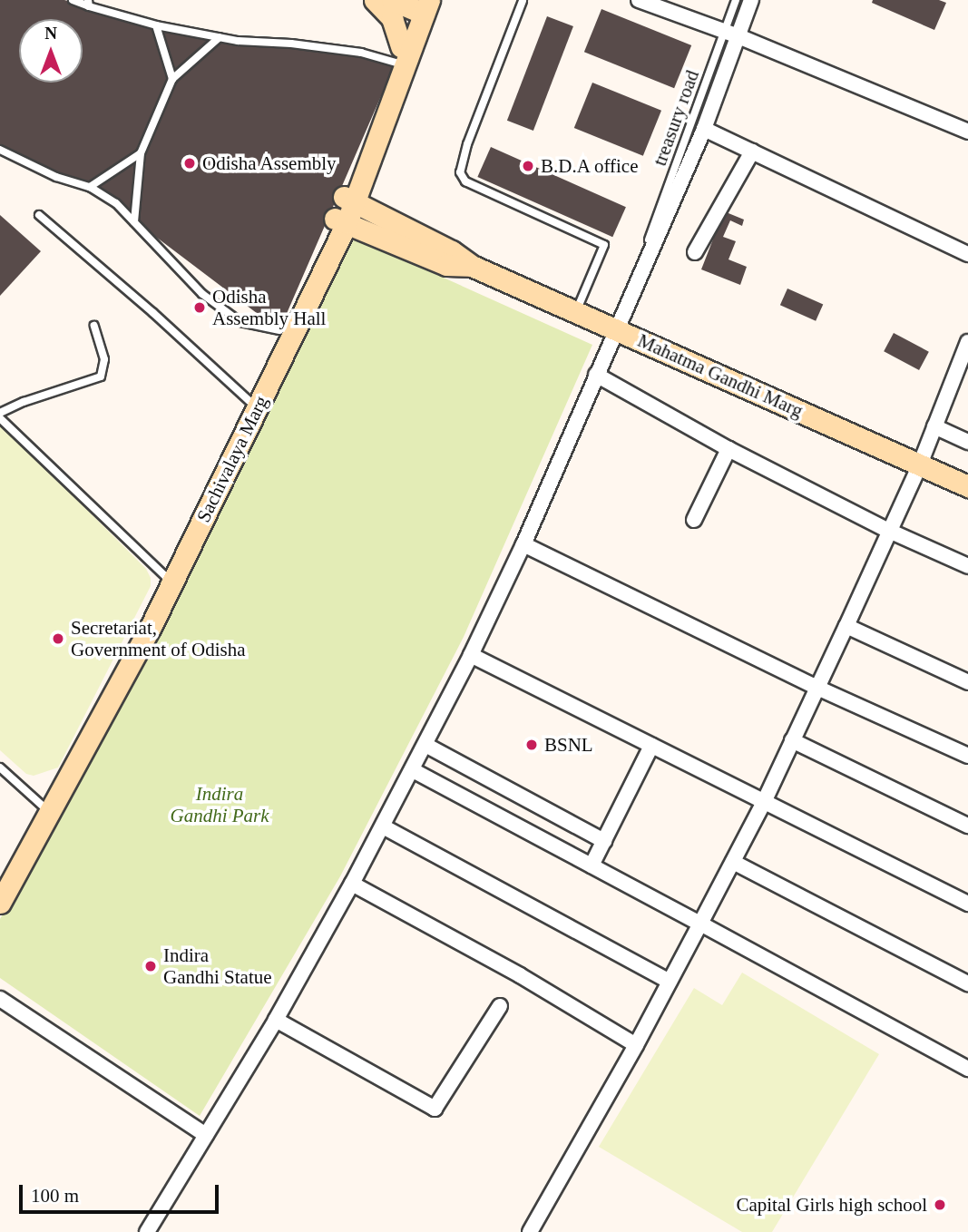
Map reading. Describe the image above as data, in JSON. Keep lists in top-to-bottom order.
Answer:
{
  "streets": {
    "street": ["Mahatma Gandhi Marg", "Sachivalaya Marg"],
    "lane": ["treasury road"]
  },
  "crossings": [
    ["treasury road", "Mahatma Gandhi Marg"],
    ["Mahatma Gandhi Marg", "Sachivalaya Marg"]
  ],
  "parks": ["Indira Gandhi Park"],
  "places": [
    "Odisha Assembly",
    "B.D.A office",
    "Odisha Assembly Hall",
    "Secretariat, Government of Odisha",
    "BSNL",
    "Indira Gandhi Statue",
    "Capital Girls high school"
  ],
  "scale_bar": "100 m",
  "north": "top"
}
